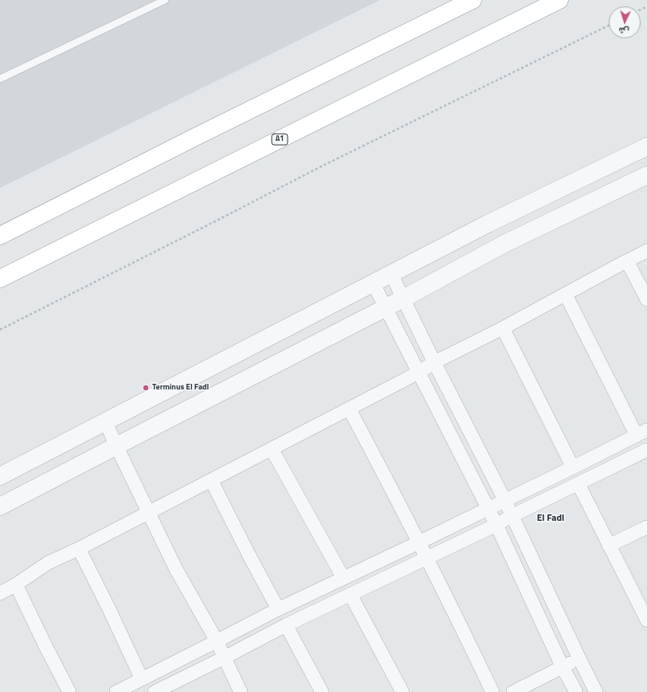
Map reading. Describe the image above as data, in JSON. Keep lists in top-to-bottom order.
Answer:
{
  "streets": {
    "highway": ["A1"]
  },
  "districts": ["El Fadl"],
  "places": ["Terminus El Fadl"],
  "north": "bottom"
}
